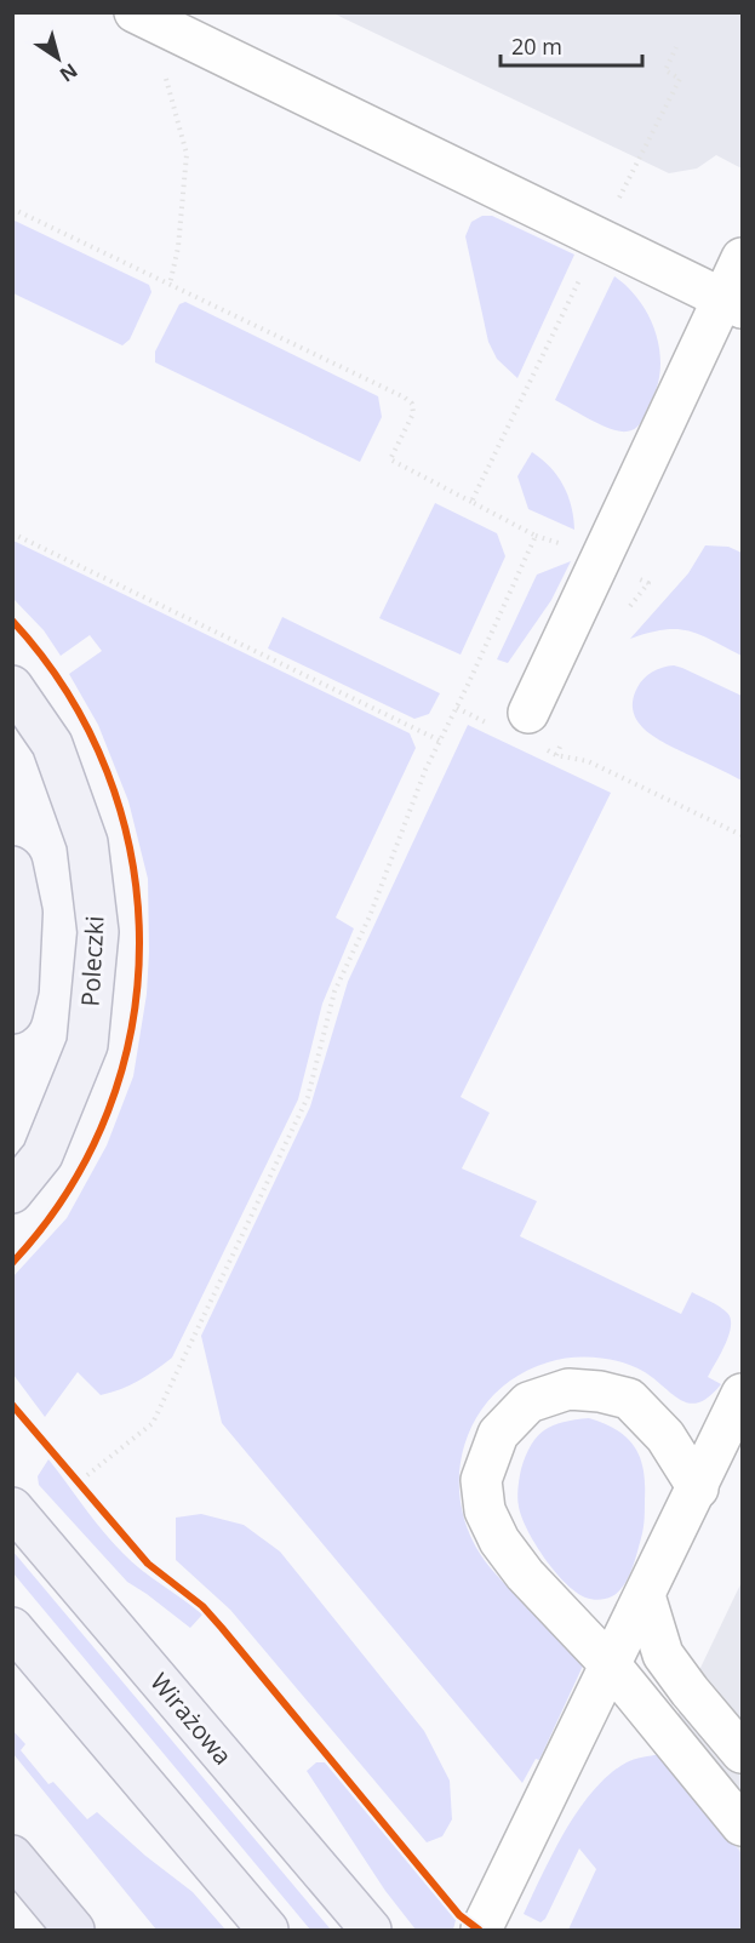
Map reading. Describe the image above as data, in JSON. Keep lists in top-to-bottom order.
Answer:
{
  "streets": {
    "main road": ["Poleczki", "Wirażowa"]
  },
  "scale_bar": "20 m",
  "north": "bottom right"
}
